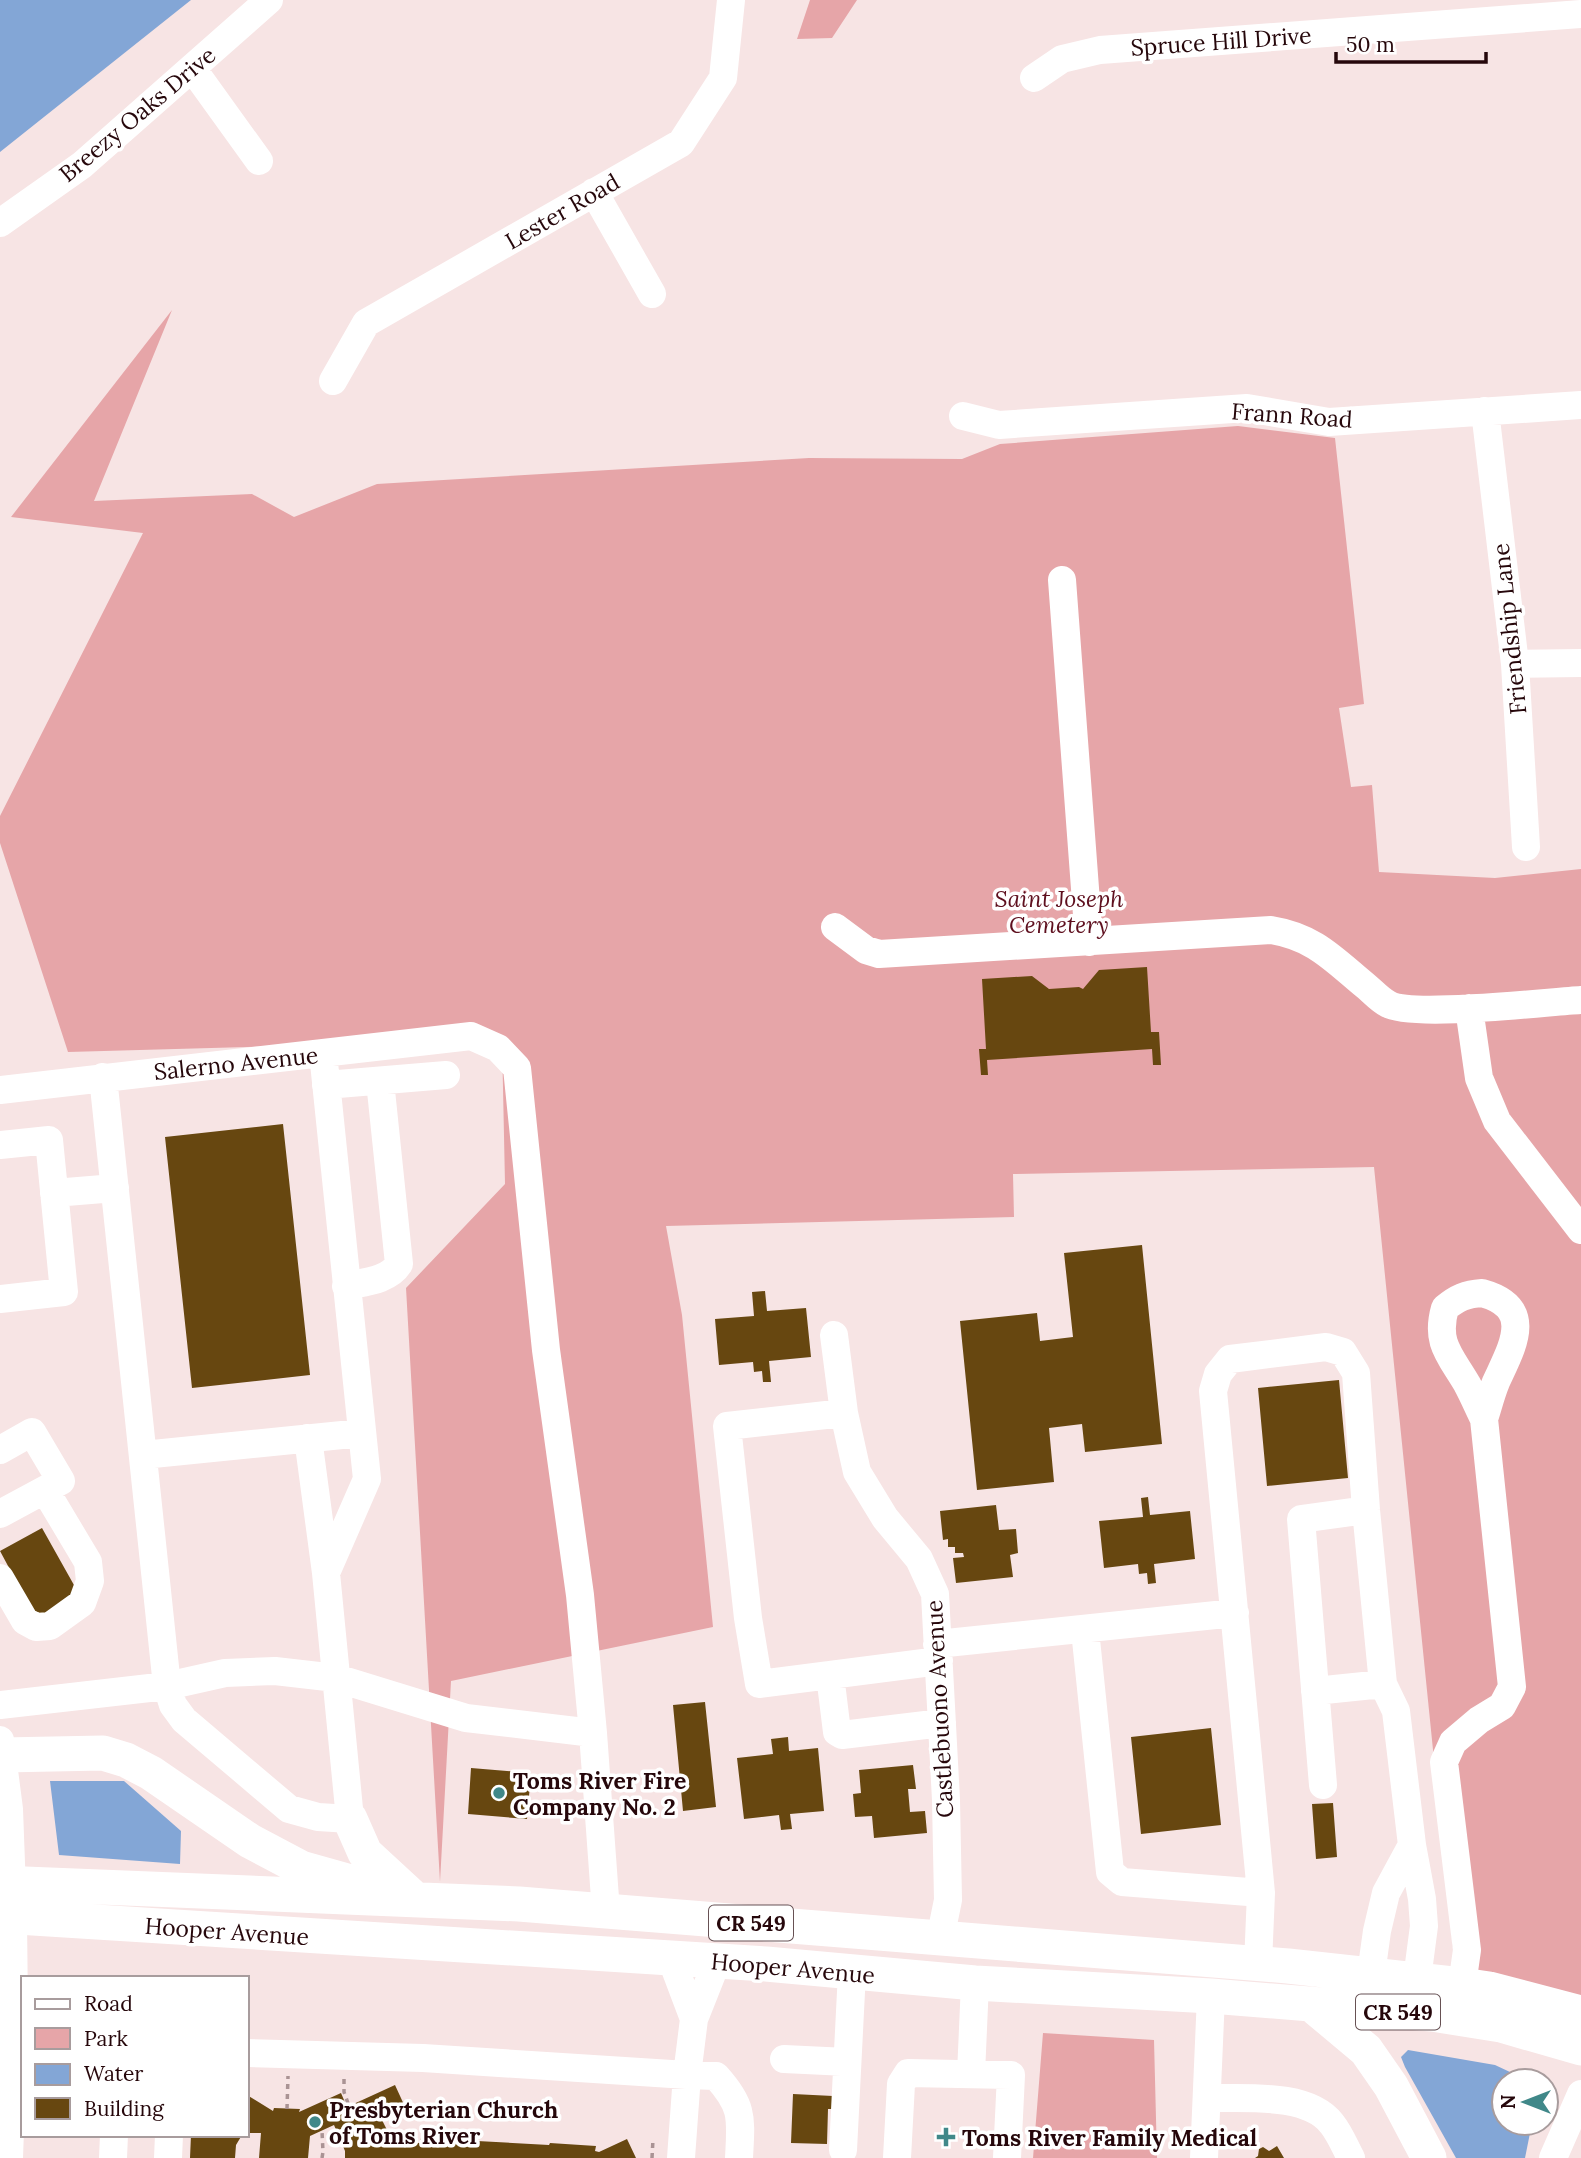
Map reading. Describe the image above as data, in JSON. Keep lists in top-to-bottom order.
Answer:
{
  "streets": {
    "main road": ["CR 549", "Hooper Avenue"],
    "street": [
      "Spruce Hill Drive",
      "Breezy Oaks Drive",
      "Lester Road",
      "Frann Road",
      "Friendship Lane",
      "Salerno Avenue",
      "Castlebuono Avenue"
    ]
  },
  "crossings": [
    ["Frann Road", "Friendship Lane"],
    ["Castlebuono Avenue", "Hooper Avenue"]
  ],
  "parks": ["Saint Joseph Cemetery"],
  "places": {
    "other": ["Toms River Fire Company No. 2", "Presbyterian Church of Toms River"],
    "health": ["Toms River Family Medical"]
  },
  "legend": [
    "Road",
    "Park",
    "Water",
    "Building"
  ],
  "scale_bar": "50 m",
  "north": "left"
}
